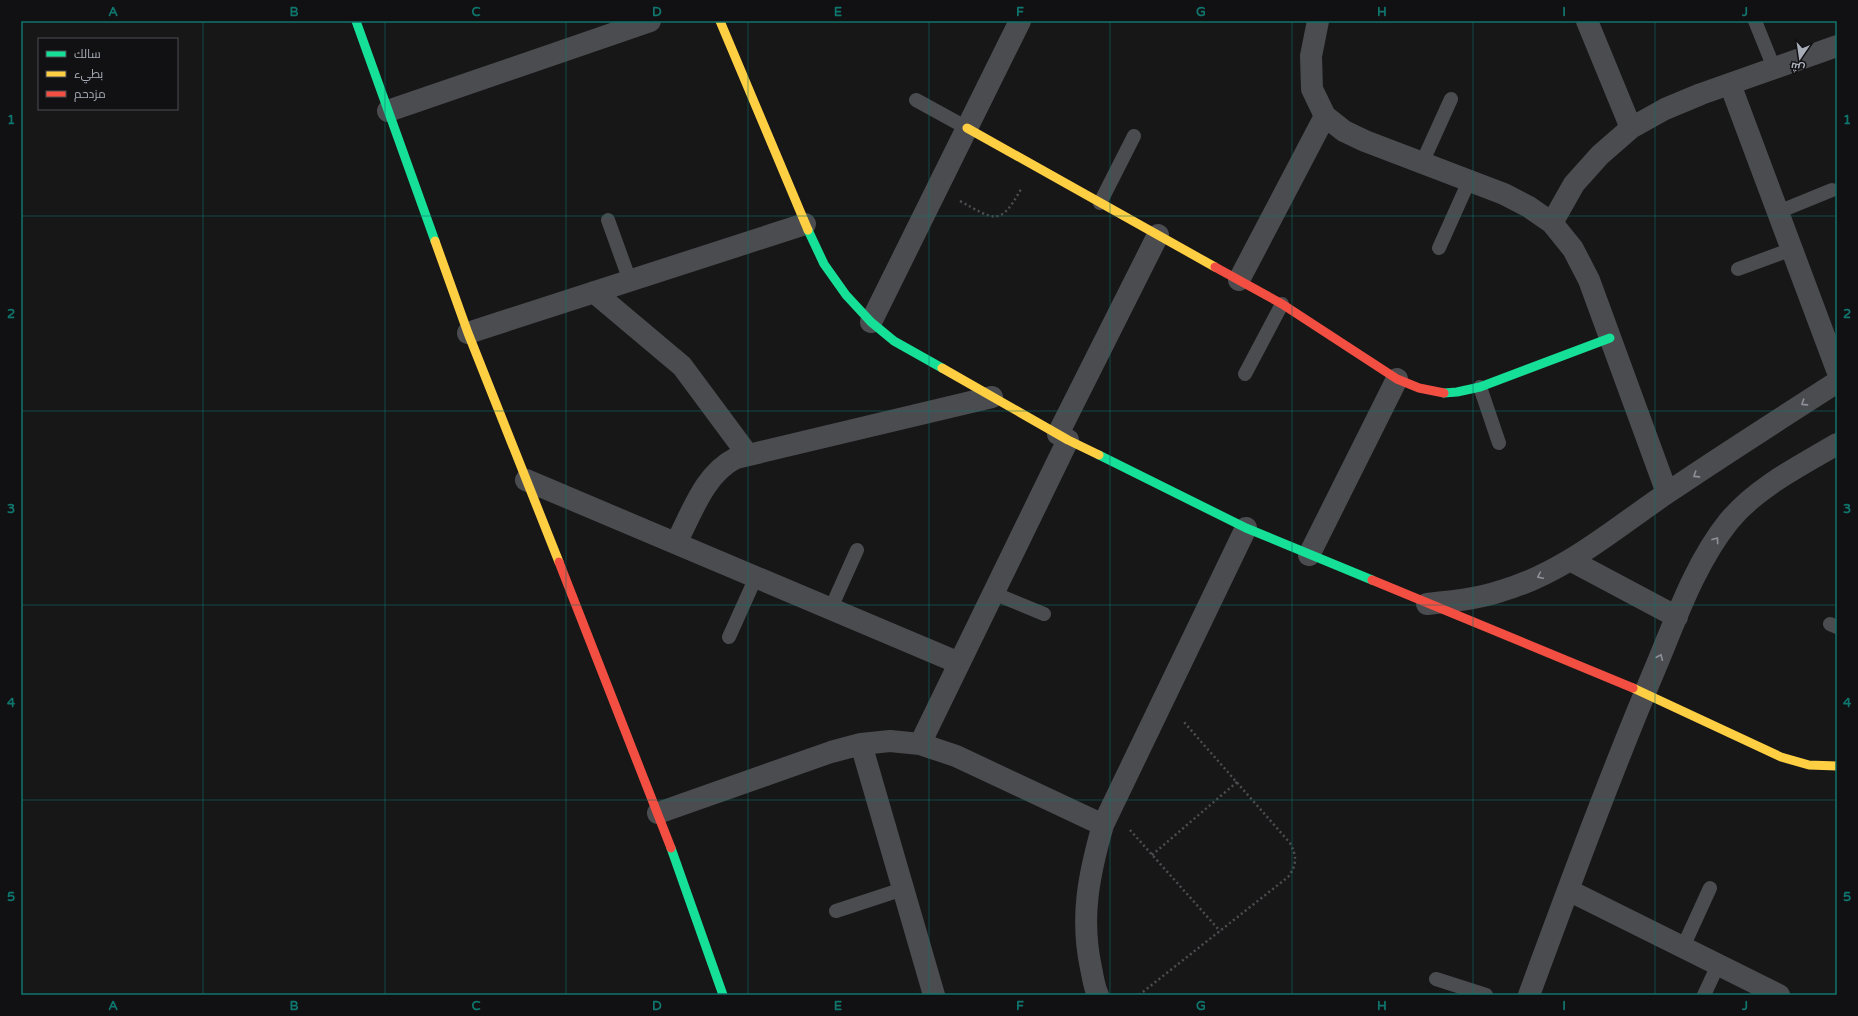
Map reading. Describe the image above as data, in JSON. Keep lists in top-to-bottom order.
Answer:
{
  "legend": ["سالك", "بطيء", "مزدحم"],
  "north": "bottom",
  "grid": {
    "columns": [
      "A",
      "B",
      "C",
      "D",
      "E",
      "F",
      "G",
      "H",
      "I",
      "J"
    ],
    "rows": [
      "1",
      "2",
      "3",
      "4",
      "5"
    ]
  }
}
